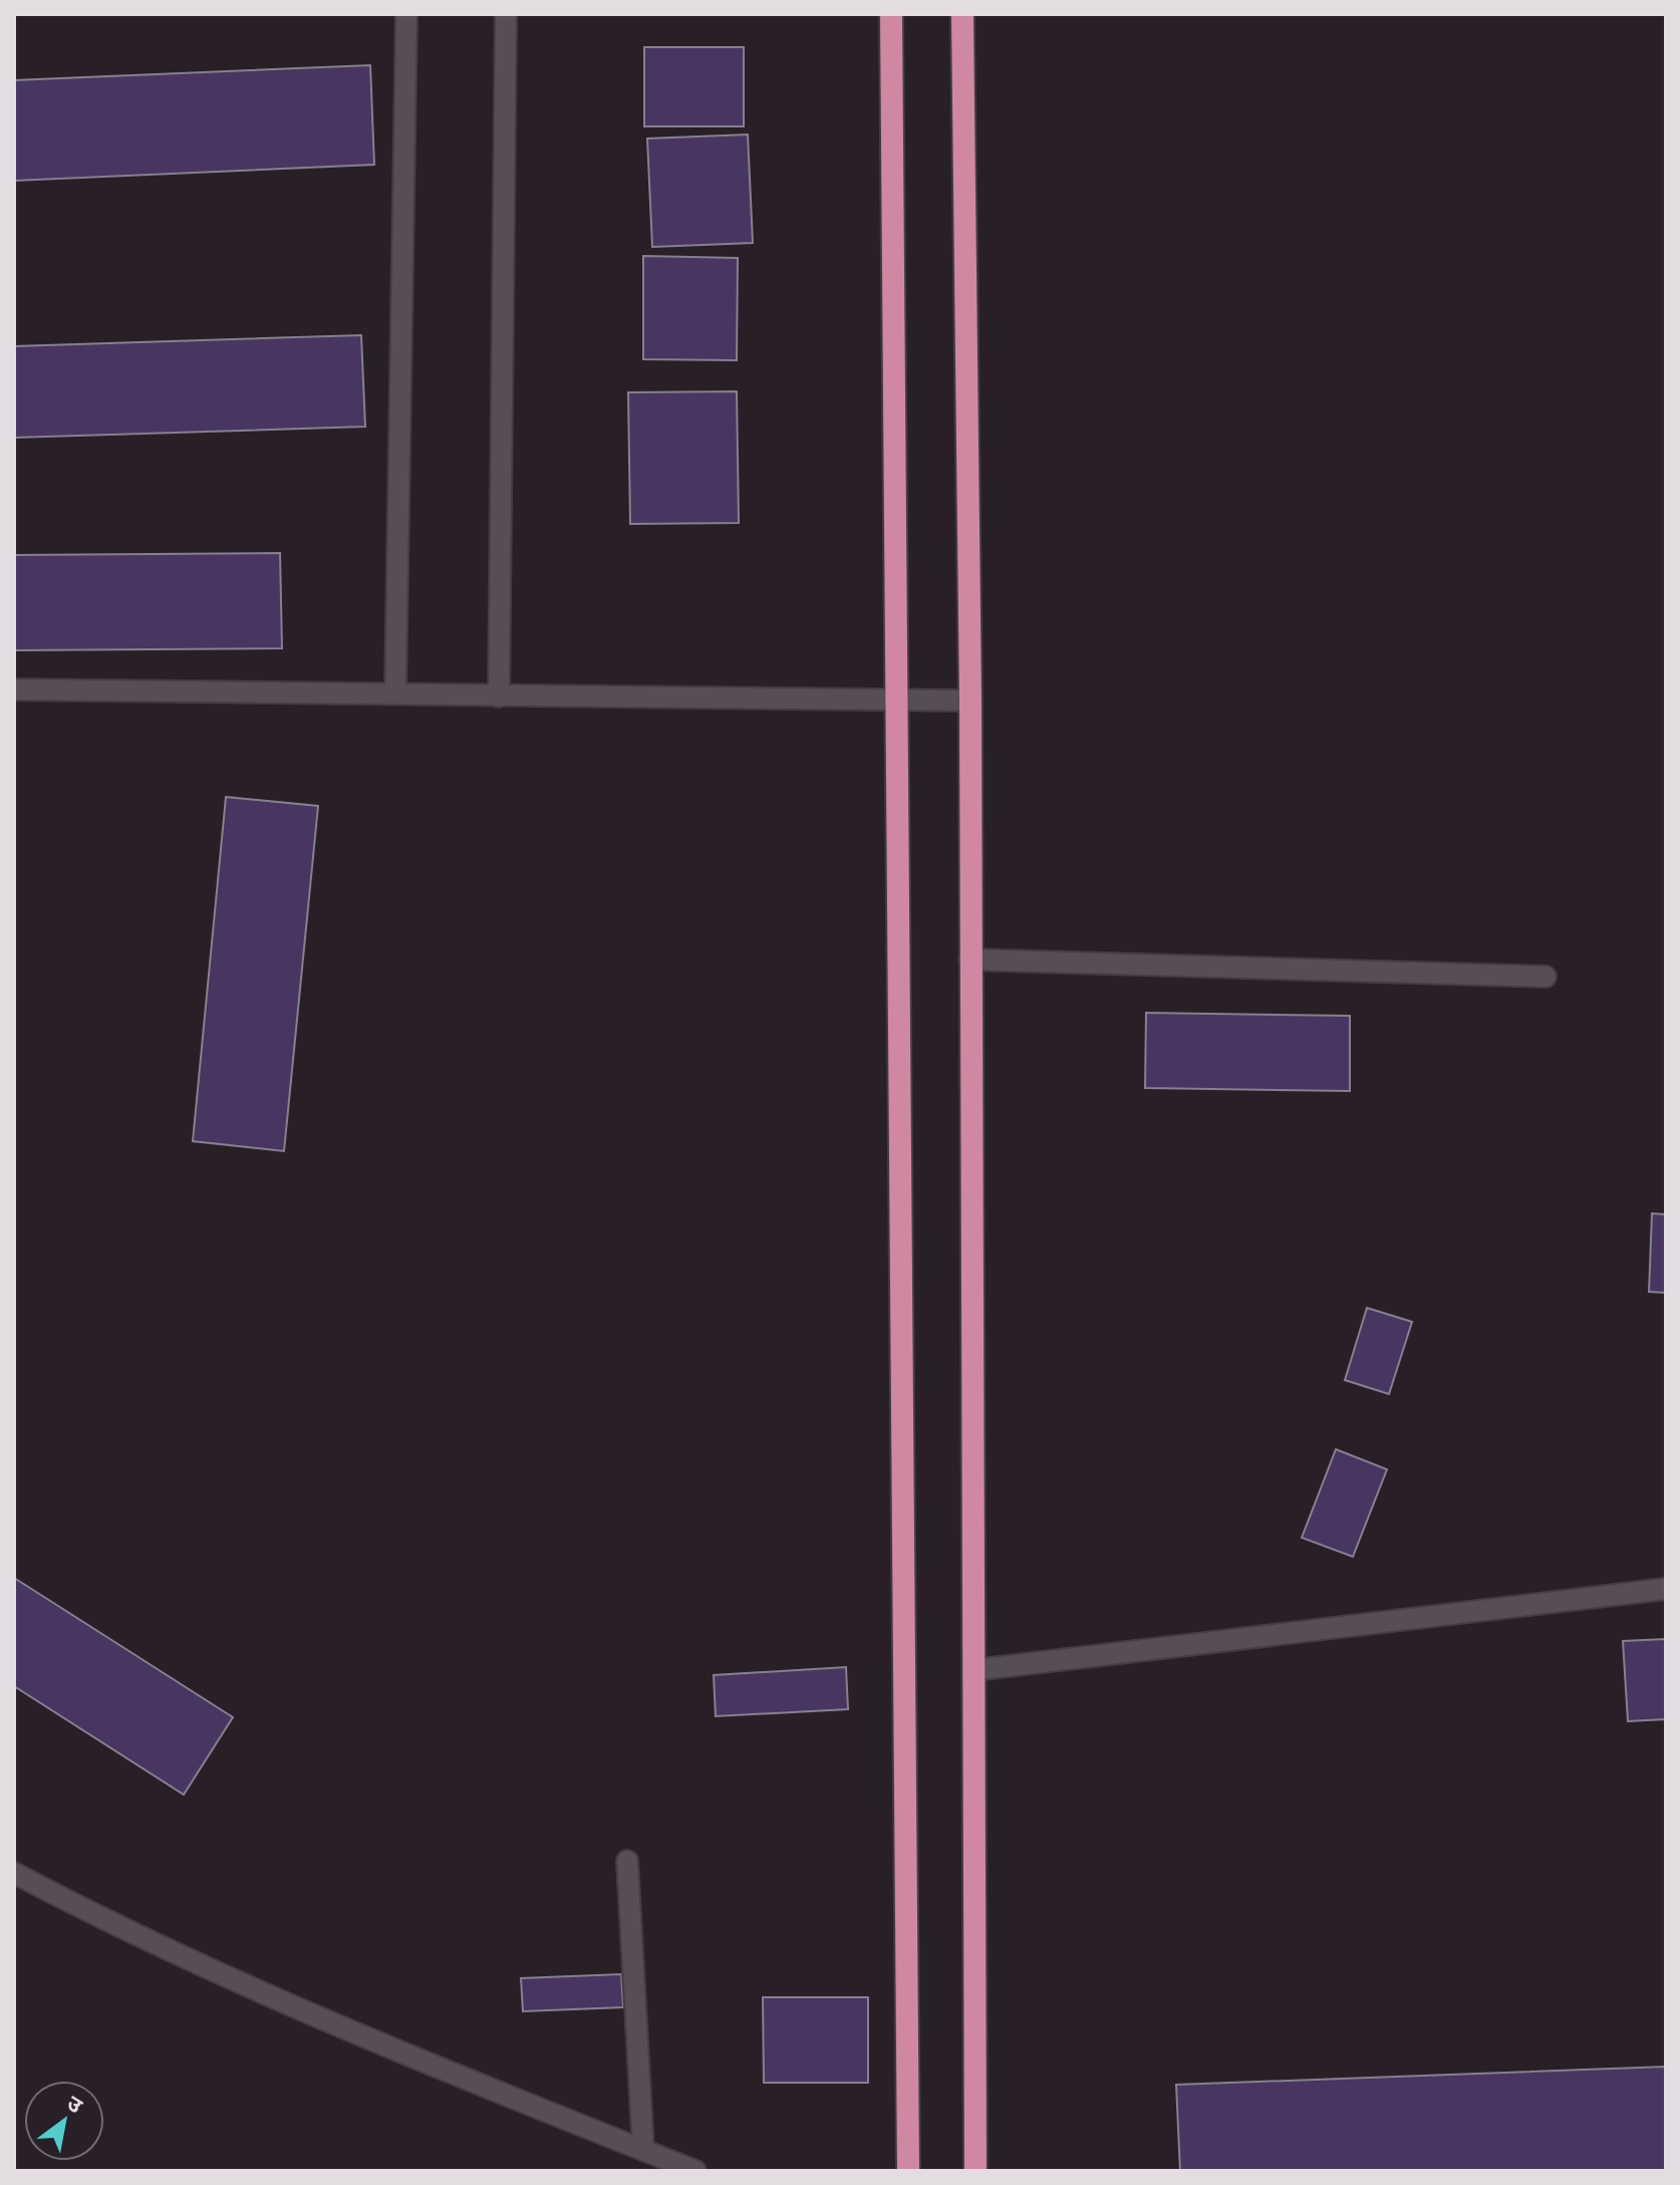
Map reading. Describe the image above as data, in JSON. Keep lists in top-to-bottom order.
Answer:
{
  "north": "top right"
}
